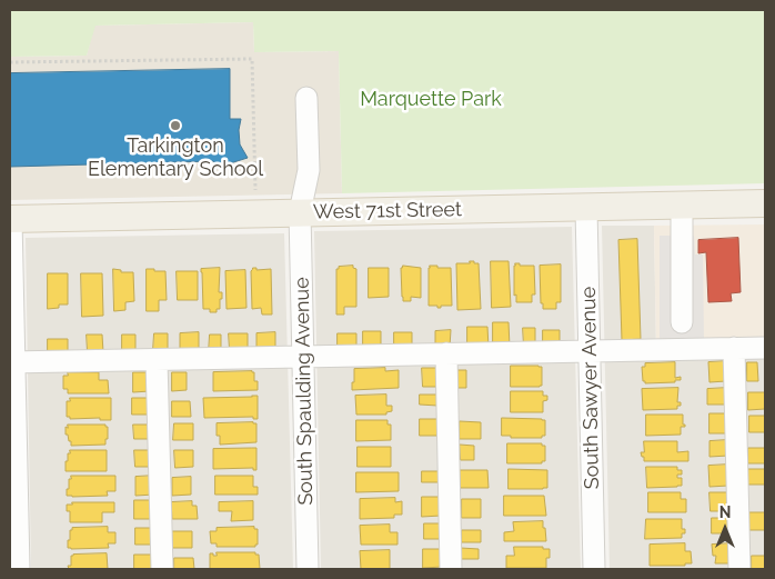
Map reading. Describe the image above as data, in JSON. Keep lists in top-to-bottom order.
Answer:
{
  "streets": {
    "main road": ["West 71st Street"],
    "street": ["South Sawyer Avenue", "South Spaulding Avenue"]
  },
  "crossings": [
    ["West 71st Street", "South Sawyer Avenue"],
    ["West 71st Street", "South Spaulding Avenue"]
  ],
  "parks": ["Marquette Park"],
  "places": ["Tarkington Elementary School"],
  "north": "top"
}
